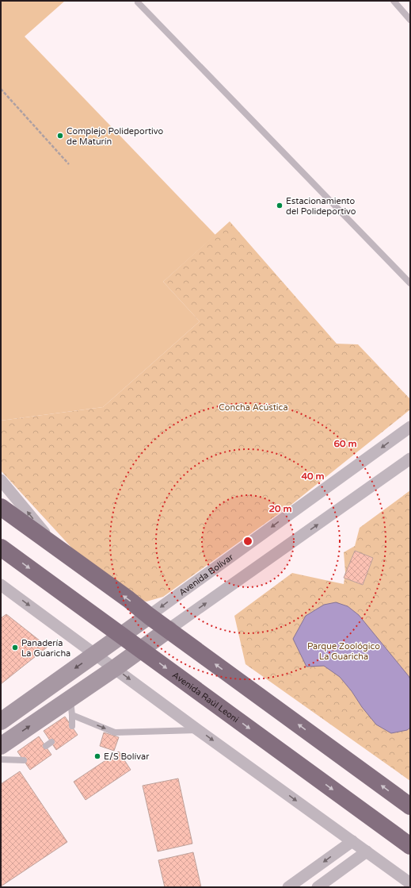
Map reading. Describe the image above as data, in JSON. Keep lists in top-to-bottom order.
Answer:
{
  "streets": {
    "highway": ["Avenida Raúl Leoni"],
    "street": ["Avenida Bolívar"]
  },
  "crossings": [
    ["Avenida Bolívar", "Avenida Raúl Leoni"]
  ],
  "parks": ["Concha Acústica", "Parque Zoológico La Guaricha"],
  "places": [
    "Complejo Polideportivo de Maturín",
    "Estacionamiento del Polideportivo",
    "Panadería La Guaricha",
    "E/S Bolívar"
  ],
  "rings": ["60 m", "40 m", "20 m"]
}
